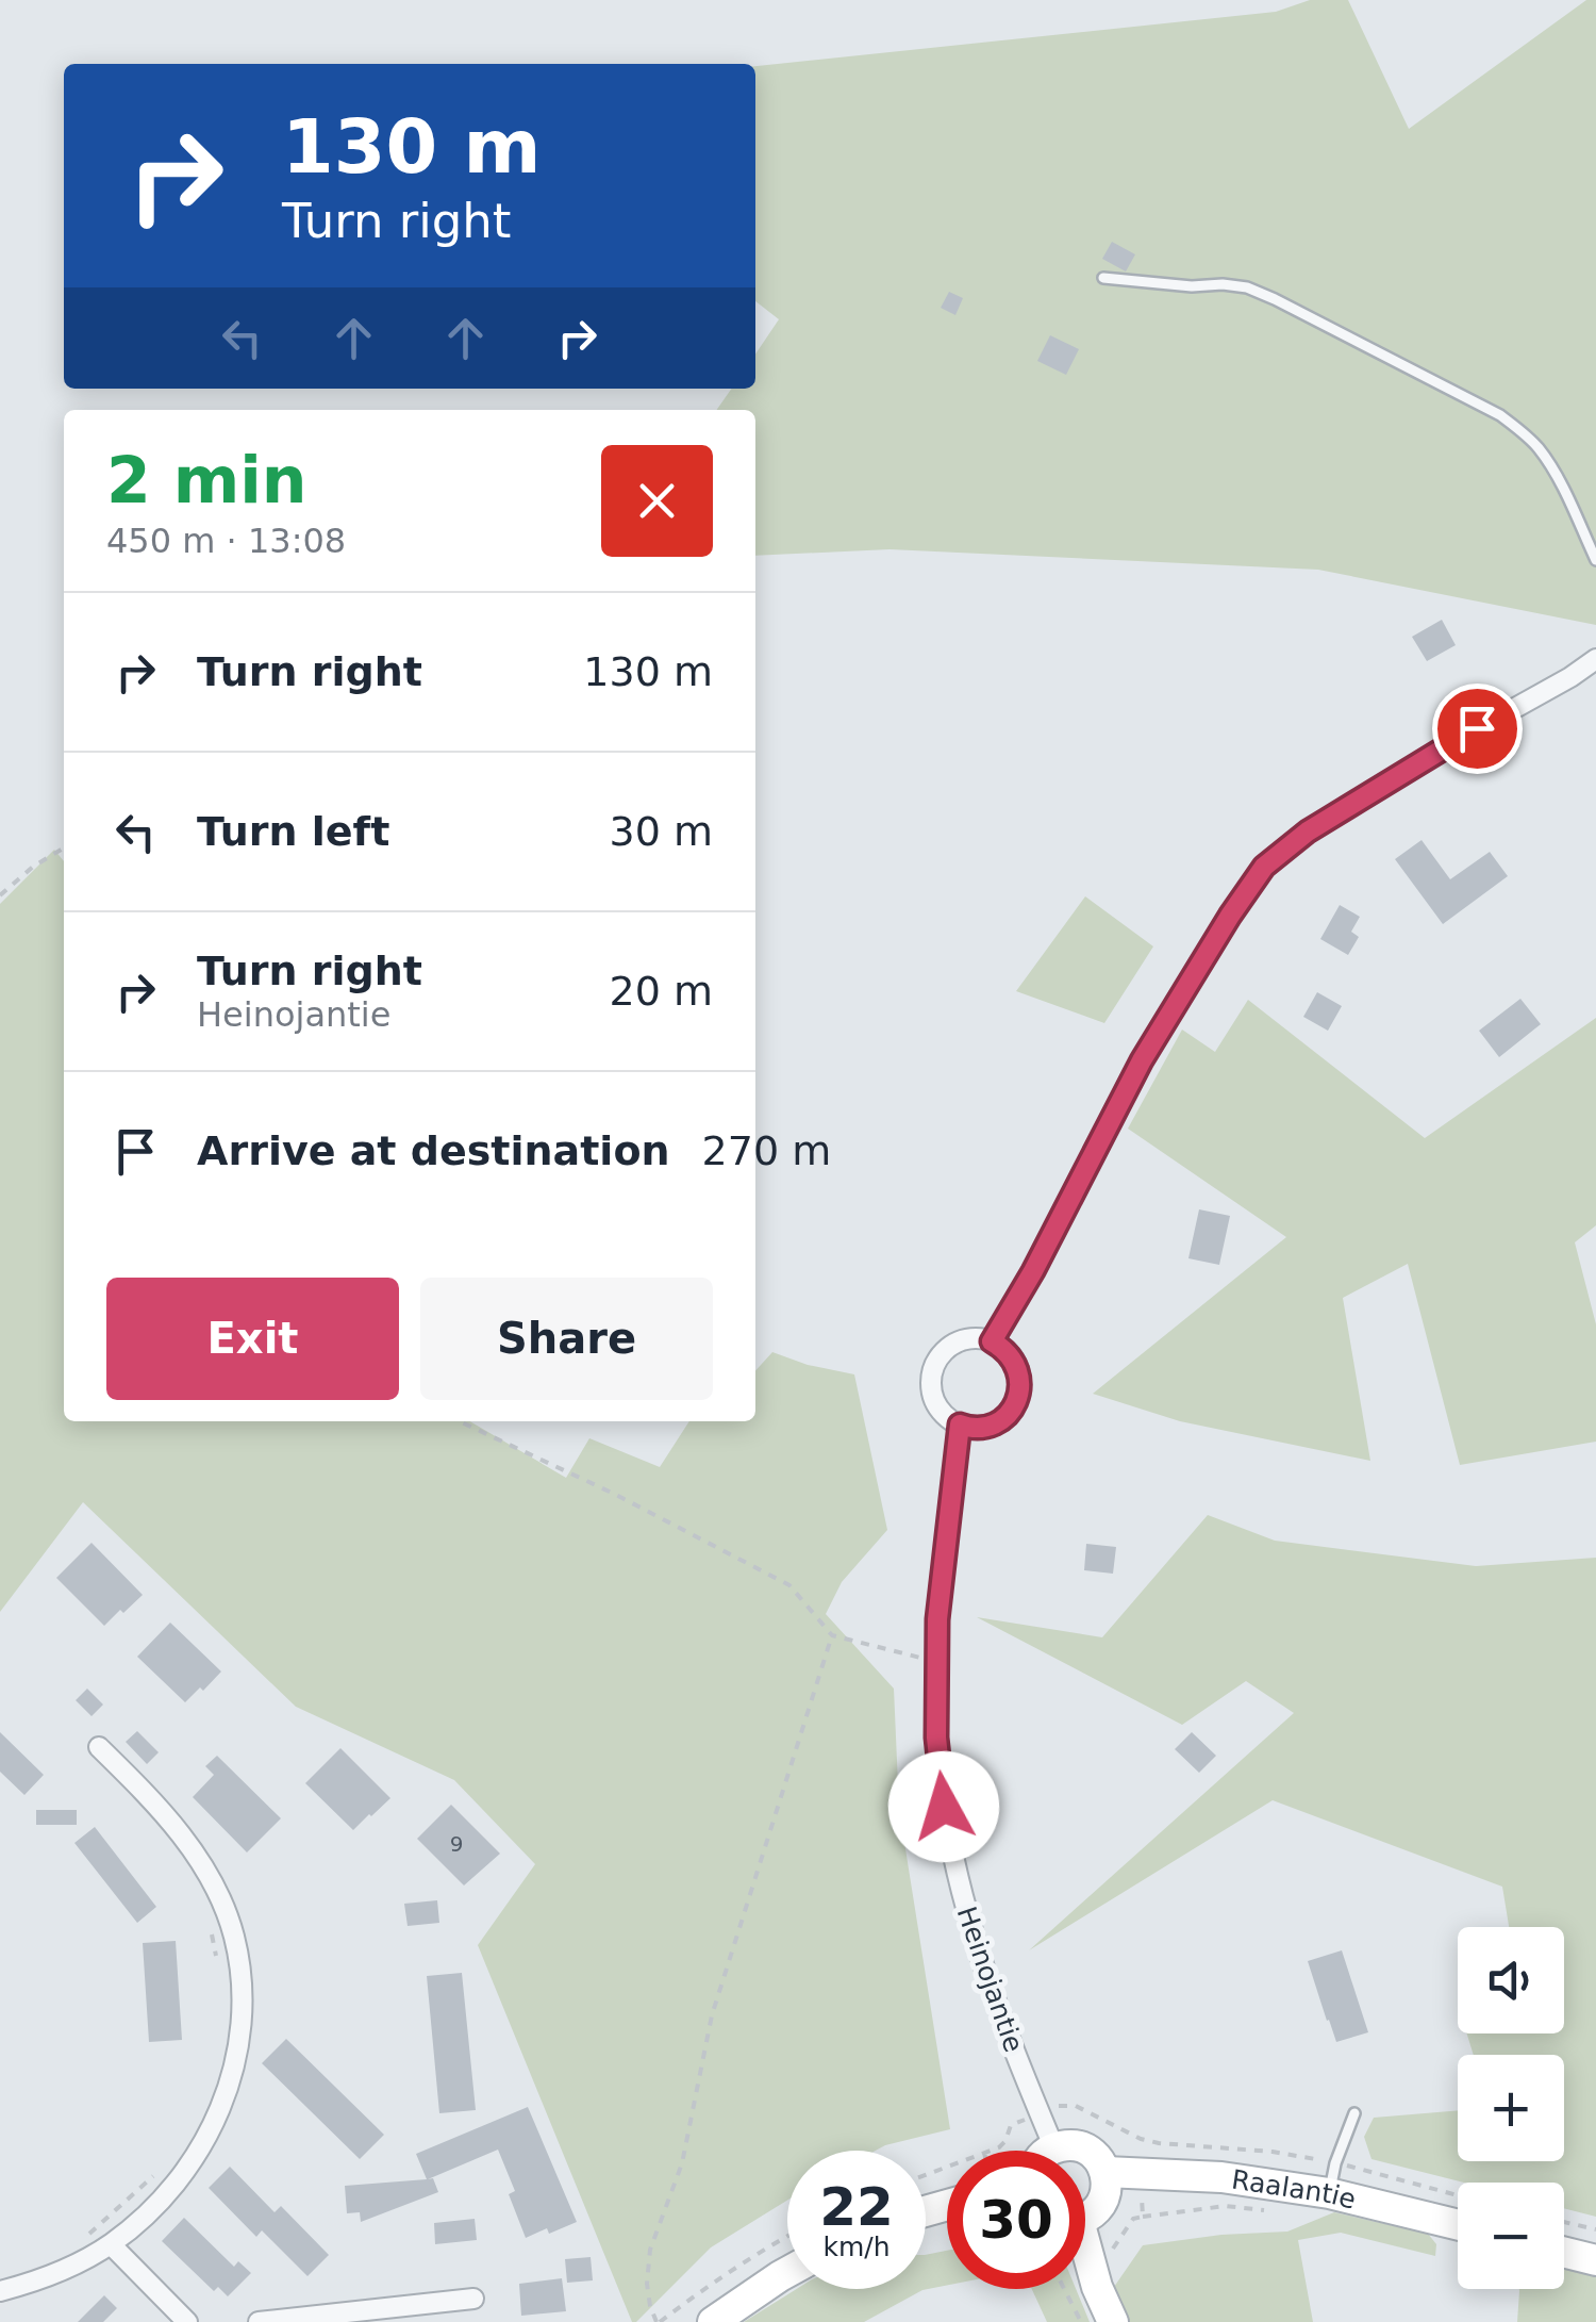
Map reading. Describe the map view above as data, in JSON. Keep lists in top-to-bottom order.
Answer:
{
  "streets": {
    "street": ["Heinojantie", "Raalantie"]
  },
  "house_numbers": ["9"],
  "page": {
    "turn": ["130 m", "Turn right"],
    "heading": ["2 min", "450 m · 13:08"],
    "list": [
      {
        "name": "Turn right",
        "value": "130 m"
      },
      {
        "name": "Turn left",
        "value": "30 m"
      },
      {
        "name": "Turn right",
        "note": "Heinojantie",
        "value": "20 m"
      },
      {
        "name": "Arrive at destination",
        "value": "270 m"
      }
    ],
    "buttons": ["Exit", "Share"],
    "map_buttons": ["+", "−"],
    "speed": "22 km/h",
    "limit": "30"
  }
}
